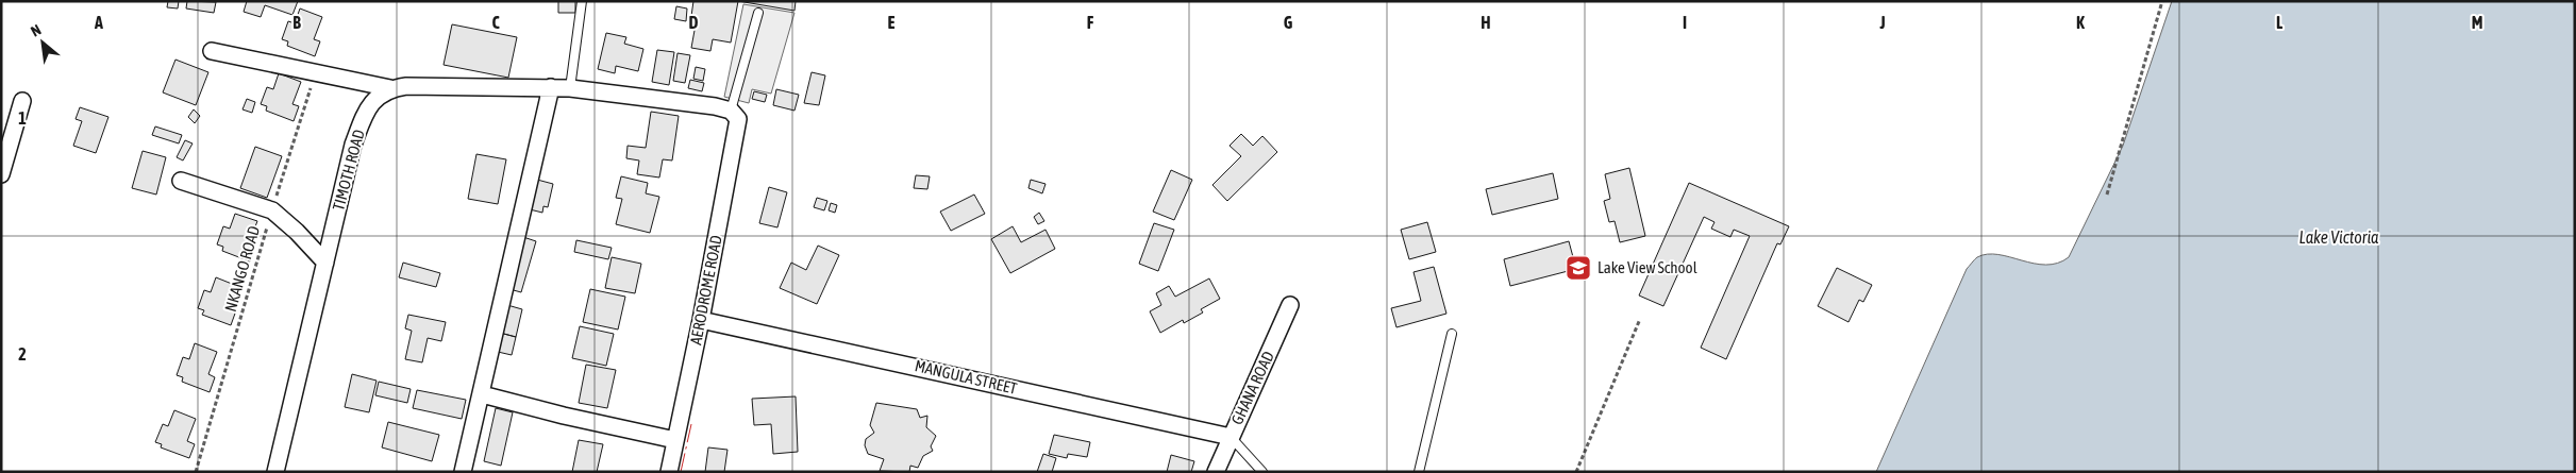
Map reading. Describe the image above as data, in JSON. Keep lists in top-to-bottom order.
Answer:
{
  "streets": {
    "street": [
      "TIMOTH ROAD",
      "AERODROME ROAD",
      "MANGULA STREET",
      "GHANA ROAD"
    ],
    "path": ["NKANGO ROAD"]
  },
  "crossings": [
    ["AERODROME ROAD", "MANGULA STREET"],
    ["MANGULA STREET", "GHANA ROAD"]
  ],
  "water": ["Lake Victoria"],
  "places": {
    "school or university": ["Lake View School"]
  },
  "north": "top left",
  "grid": {
    "columns": [
      "A",
      "B",
      "C",
      "D",
      "E",
      "F",
      "G",
      "H",
      "I",
      "J",
      "K",
      "L",
      "M"
    ],
    "rows": ["1", "2"]
  }
}
